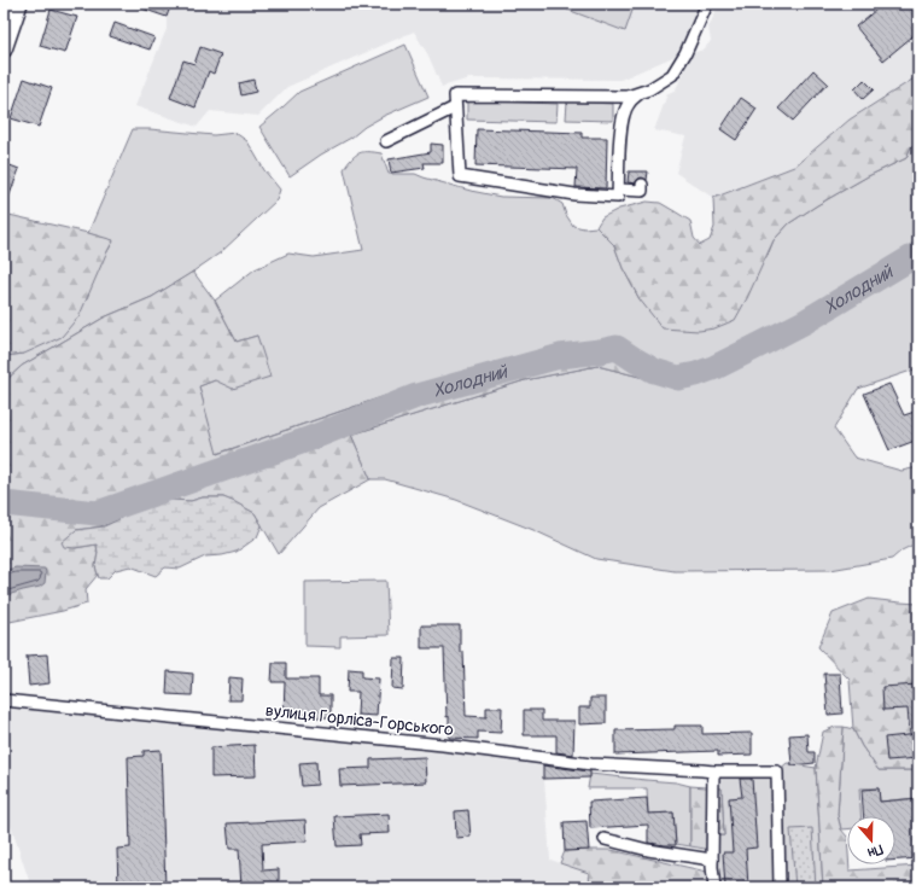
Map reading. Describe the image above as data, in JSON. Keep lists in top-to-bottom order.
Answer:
{
  "streets": {
    "street": ["вулиця Горліса-Горського"]
  },
  "water": ["Холодний"],
  "north": "bottom"
}
